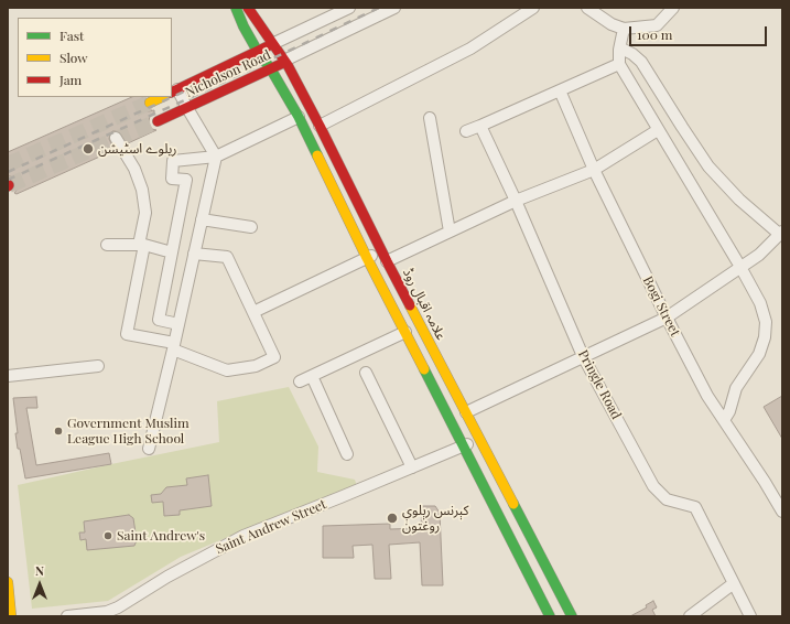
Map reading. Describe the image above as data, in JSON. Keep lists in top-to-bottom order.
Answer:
{
  "streets": {
    "main road": ["Nicholson Road", "علامہ اقبال روڈ"],
    "street": ["Bogi Street", "Pringle Road", "Saint Andrew Street"]
  },
  "crossings": [
    ["Nicholson Road", "علامہ اقبال روڈ"],
    ["علامہ اقبال روڈ", "Saint Andrew Street"]
  ],
  "places": [
    "ریلوے اسٹیشن",
    "Government Muslim League High School",
    "کېرنس رېلوې روغتون",
    "Saint Andrew's"
  ],
  "legend": ["Fast", "Slow", "Jam"],
  "scale_bar": "100 m",
  "north": "top"
}
